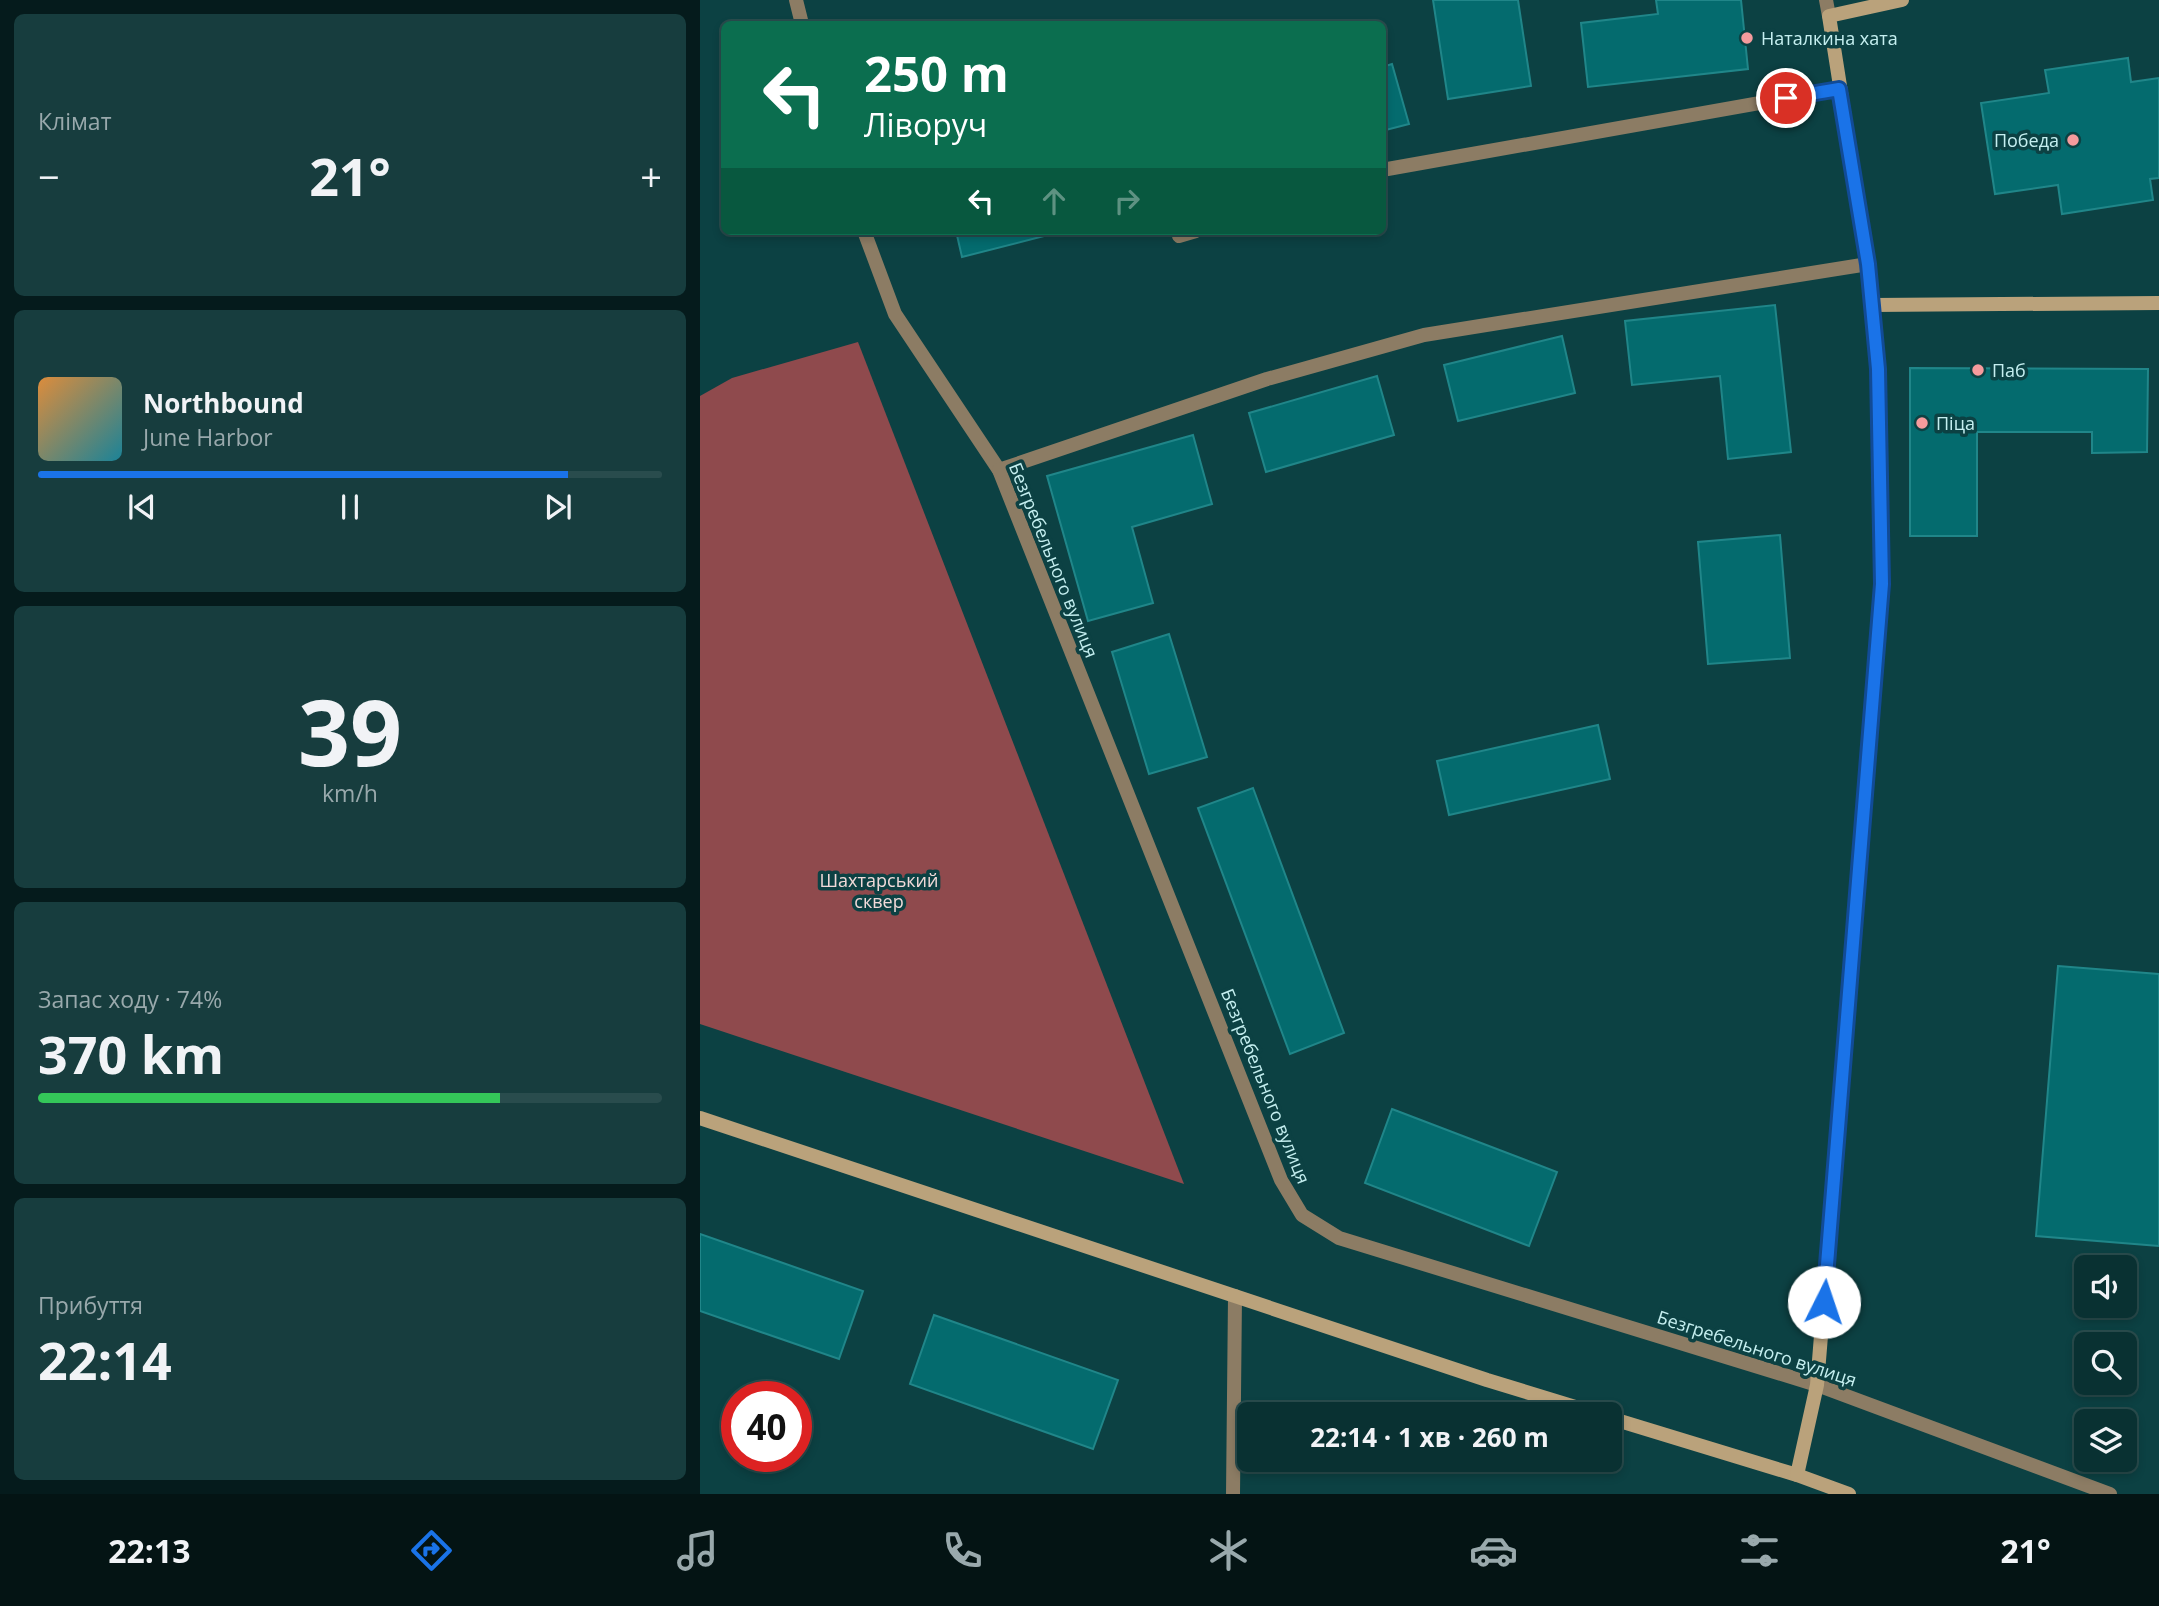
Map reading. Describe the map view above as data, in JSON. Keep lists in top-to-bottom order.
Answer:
{
  "streets": {
    "street": ["Безгребельного вулиця"]
  },
  "parks": ["Шахтарський сквер"],
  "places": [
    "Наталкина хата",
    "Победа",
    "Паб",
    "Піца"
  ],
  "page": {
    "tile": [
      "Клімат",
      ["39", "km/h"],
      ["Запас ходу · 74%", "370 km"],
      ["Прибуття", "22:14"]
    ],
    "turn": ["250 m", "Ліворуч"],
    "heat": ["−", "21°", "+"],
    "song": ["Northbound", "June Harbor"],
    "limit": "40",
    "trip": "22:14 · 1 хв · 260 m",
    "tabs": ["22:13", "21°"]
  }
}
